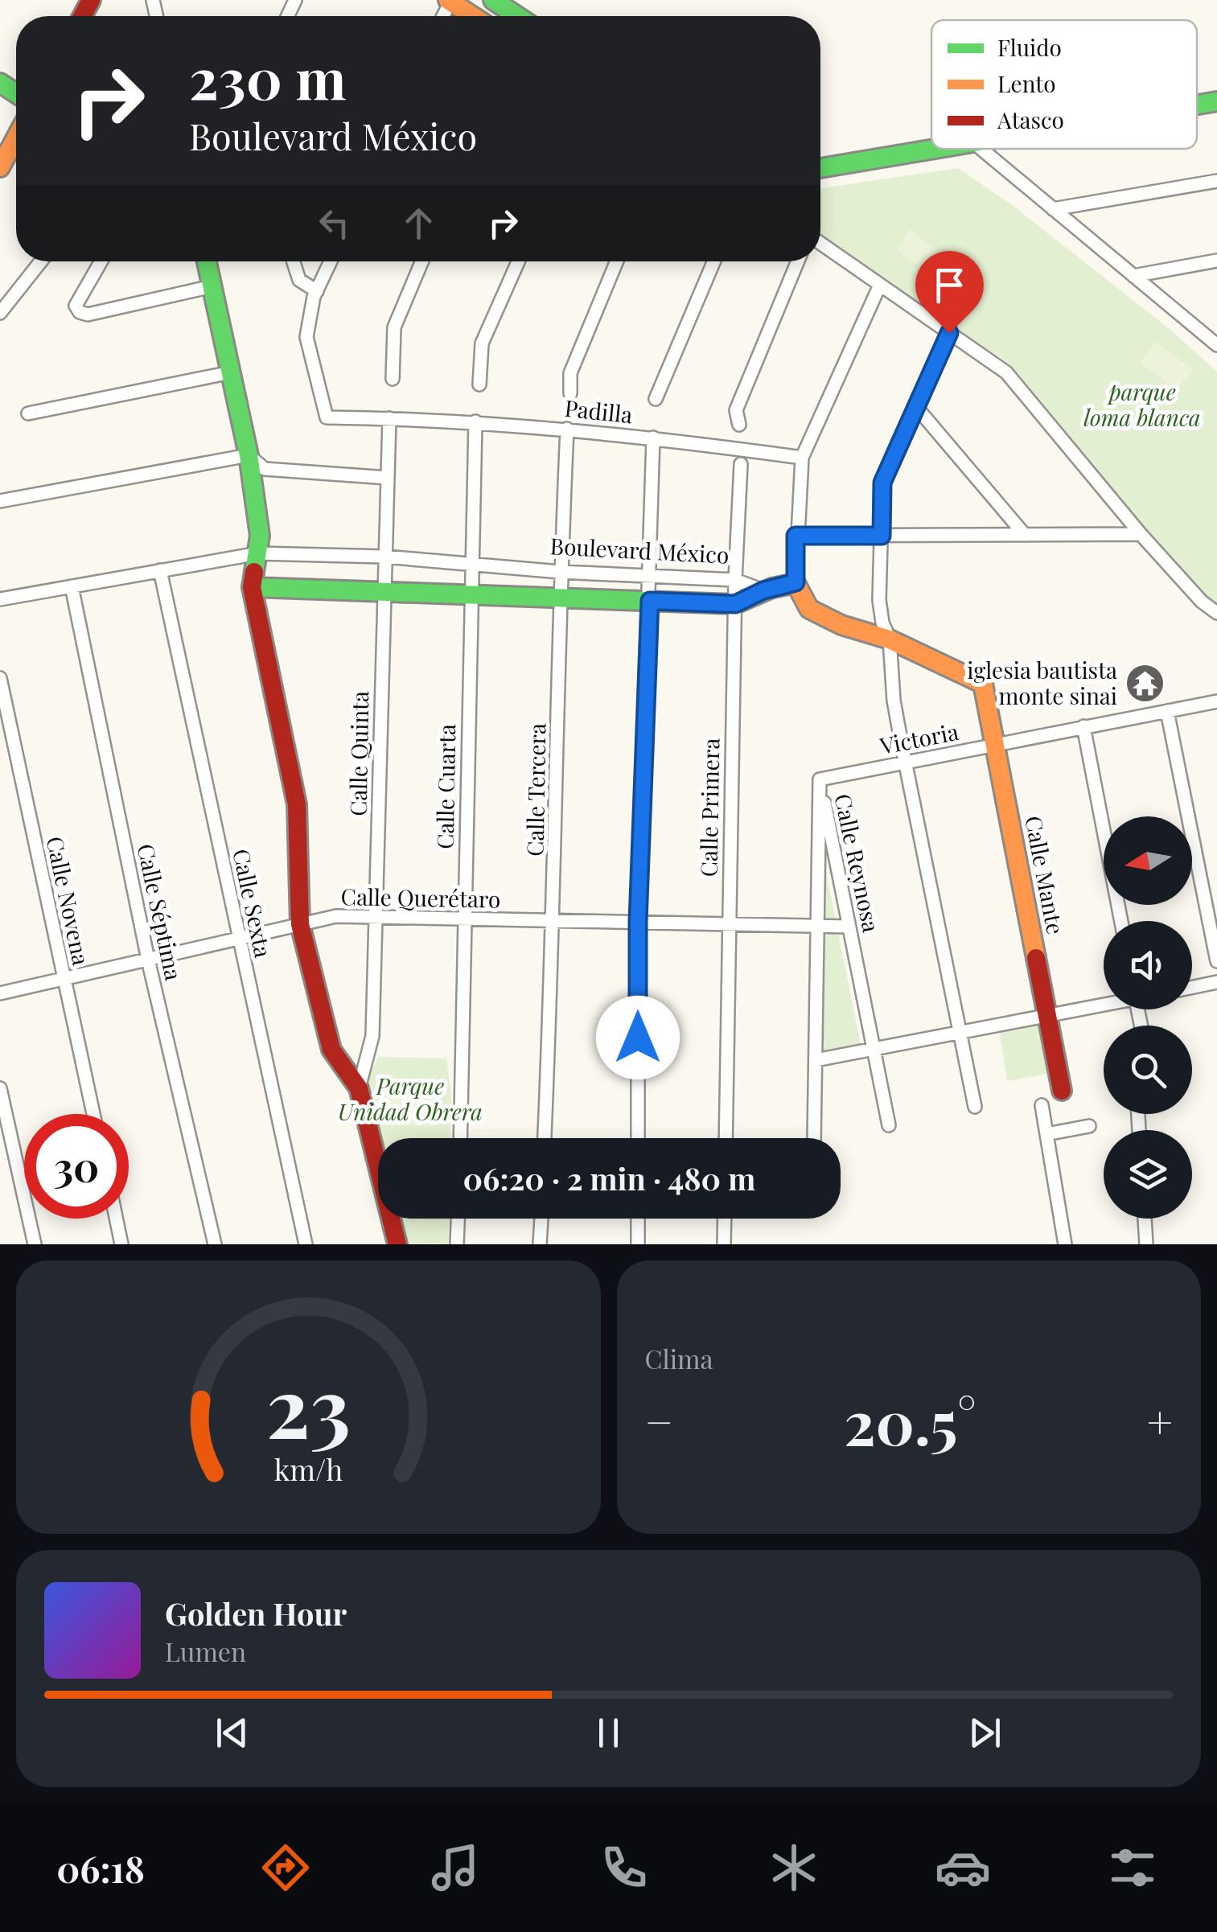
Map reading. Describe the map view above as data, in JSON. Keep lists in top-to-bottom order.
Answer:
{
  "streets": {
    "street": [
      "Padilla",
      "Boulevard México",
      "Victoria",
      "Calle Quinta",
      "Calle Cuarta",
      "Calle Tercera",
      "Calle Primera",
      "Calle Reynosa",
      "Calle Mante",
      "Calle Querétaro",
      "Calle Novena",
      "Calle Sexta",
      "Calle Séptima"
    ]
  },
  "crossings": [
    ["Padilla", "Calle Quinta"],
    ["Padilla", "Calle Cuarta"],
    ["Padilla", "Calle Tercera"],
    ["Boulevard México", "Calle Quinta"],
    ["Boulevard México", "Calle Cuarta"],
    ["Boulevard México", "Calle Tercera"],
    ["Boulevard México", "Calle Primera"],
    ["Boulevard México", "Calle Sexta"],
    ["Boulevard México", "Calle Séptima"],
    ["Victoria", "Calle Reynosa"],
    ["Victoria", "Calle Mante"],
    ["Calle Quinta", "Calle Querétaro"],
    ["Calle Cuarta", "Calle Querétaro"],
    ["Calle Tercera", "Calle Querétaro"],
    ["Calle Primera", "Calle Querétaro"],
    ["Calle Reynosa", "Calle Querétaro"],
    ["Calle Querétaro", "Calle Novena"],
    ["Calle Querétaro", "Calle Sexta"],
    ["Calle Querétaro", "Calle Séptima"]
  ],
  "parks": ["parque loma blanca", "Parque Unidad Obrera"],
  "places": {
    "temple": ["iglesia bautista monte sinai"]
  },
  "legend": ["Fluido", "Lento", "Atasco"],
  "north": "left",
  "page": {
    "turn": ["230 m", "Boulevard México"],
    "limit": "30",
    "trip": "06:20 · 2 min · 480 m",
    "tile": "Clima",
    "heat": ["−", "20.5°", "+"],
    "song": ["Golden Hour", "Lumen"],
    "tabs": "06:18",
    "gauge": ["23", "km/h"]
  }
}
